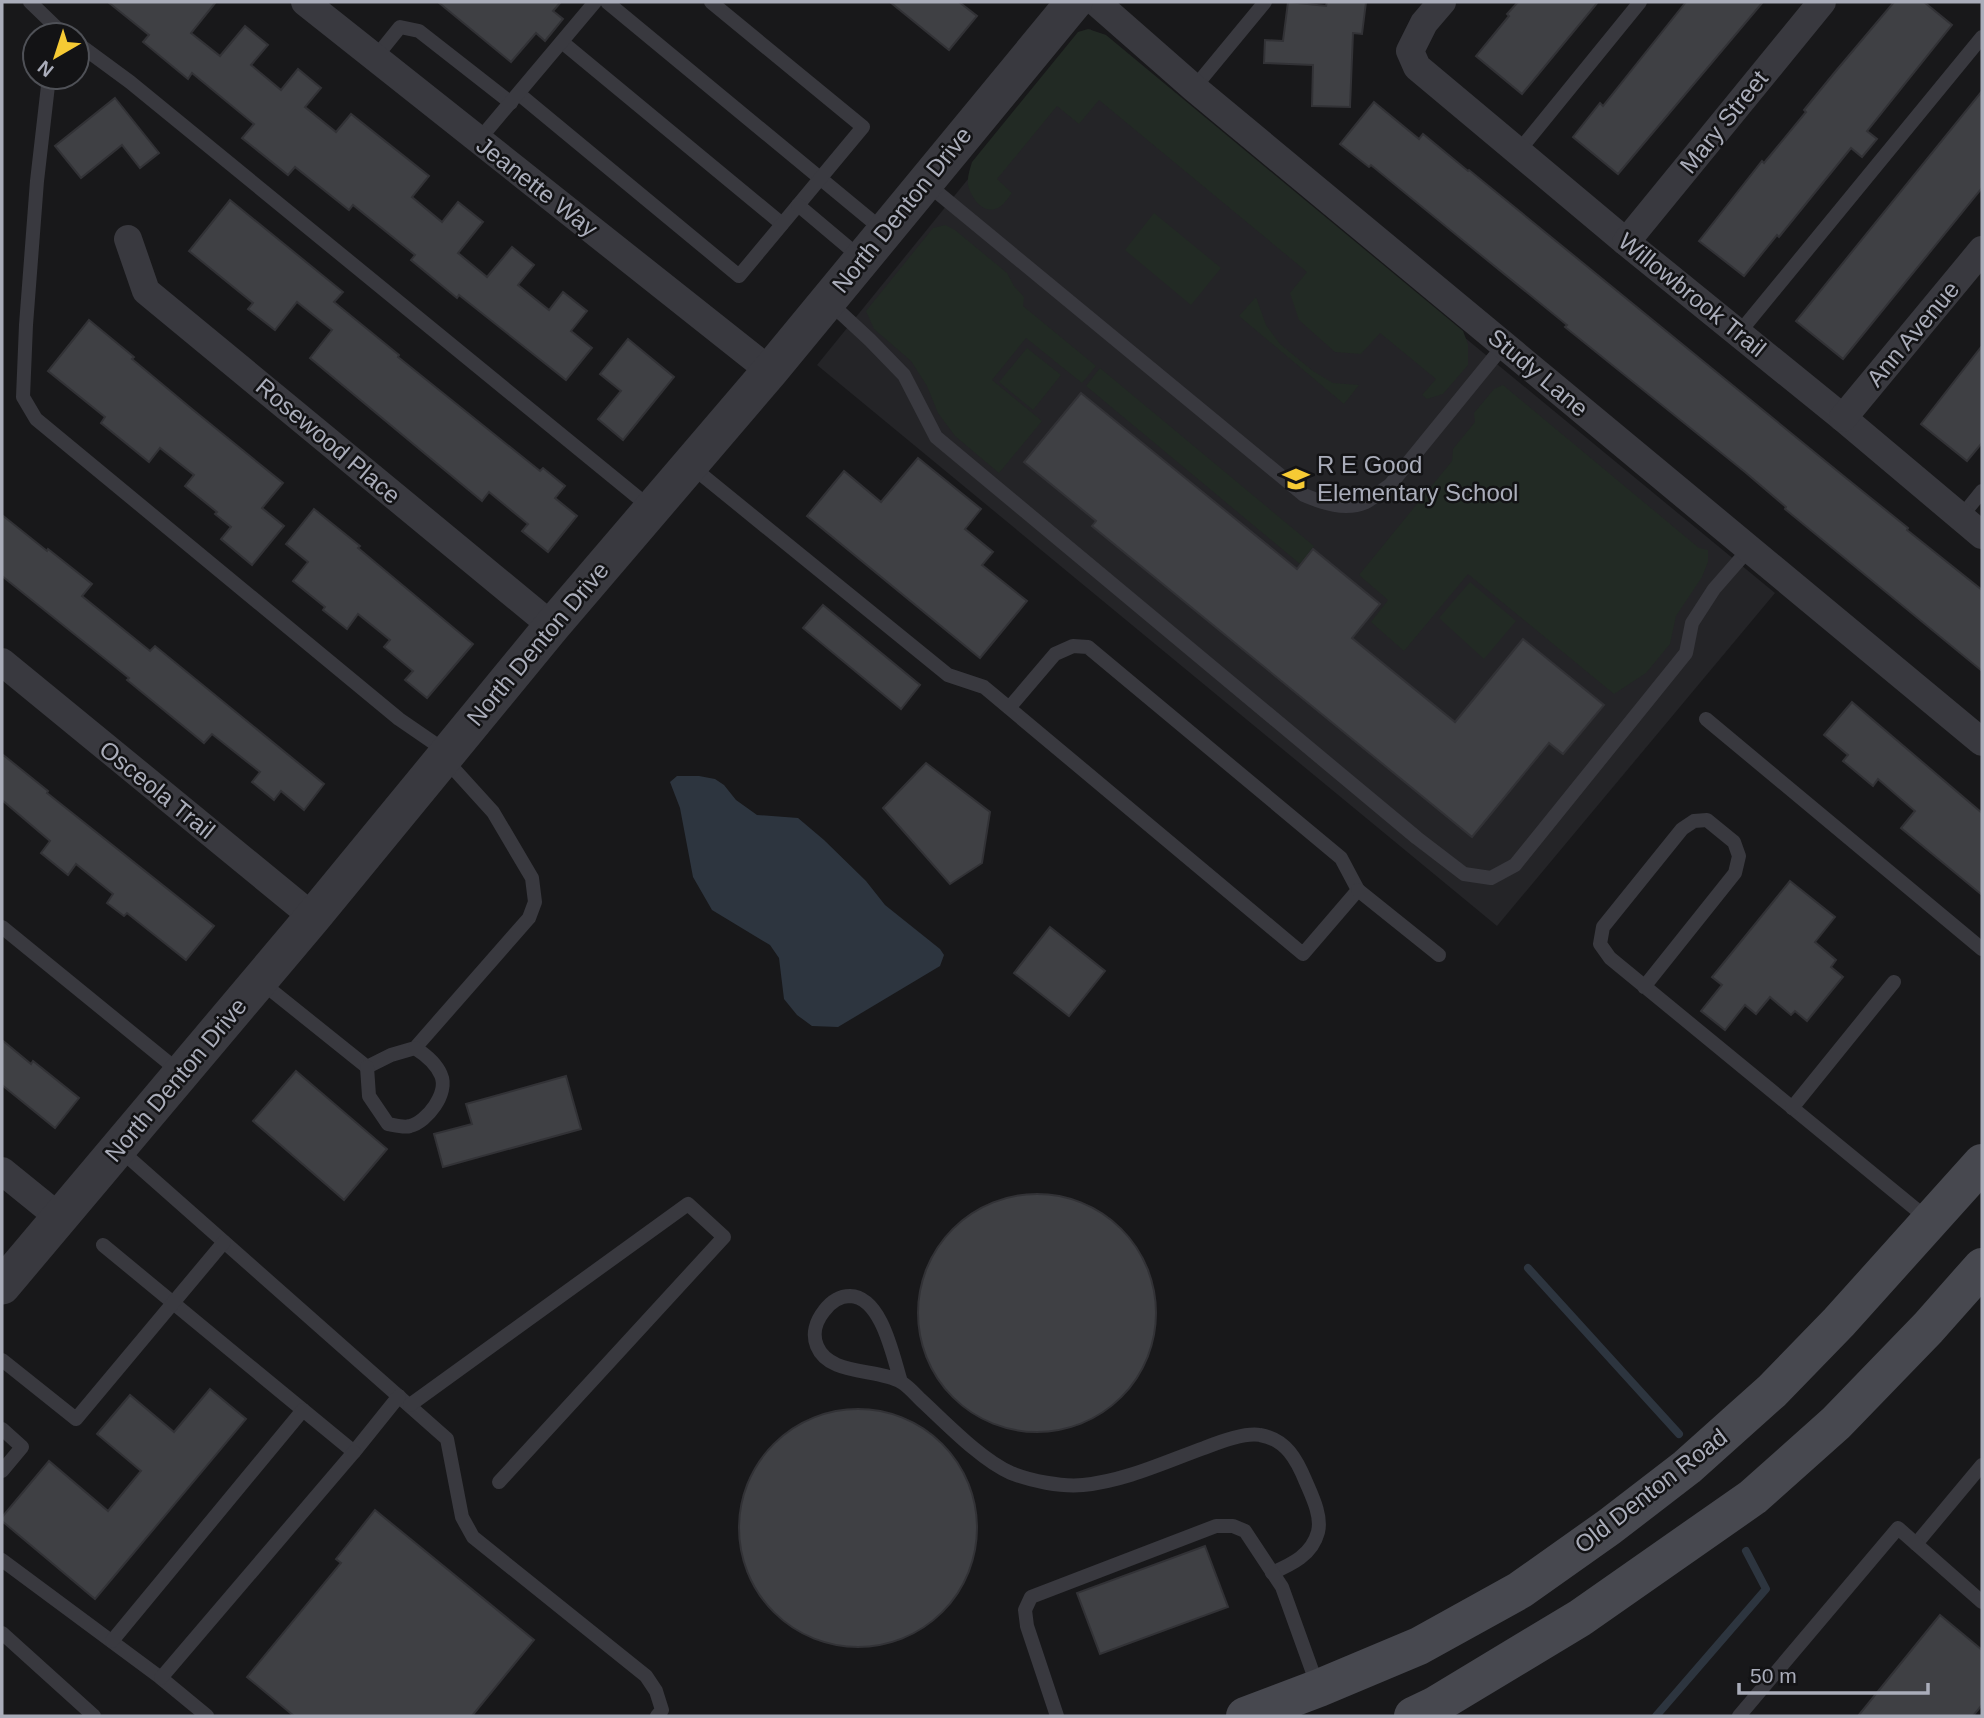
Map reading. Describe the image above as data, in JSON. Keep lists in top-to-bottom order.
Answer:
{
  "streets": {
    "main road": ["Old Denton Road"],
    "street": [
      "Mary Street",
      "Jeanette Way",
      "North Denton Drive",
      "Willowbrook Trail",
      "Ann Avenue",
      "Study Lane",
      "Rosewood Place",
      "Osceola Trail"
    ]
  },
  "crossings": [
    ["Mary Street", "Willowbrook Trail"],
    ["Jeanette Way", "North Denton Drive"],
    ["North Denton Drive", "Rosewood Place"],
    ["North Denton Drive", "Osceola Trail"],
    ["Willowbrook Trail", "Ann Avenue"]
  ],
  "places": {
    "school or university": ["R E Good Elementary School"]
  },
  "scale_bar": "50 m",
  "north": "bottom left"
}
